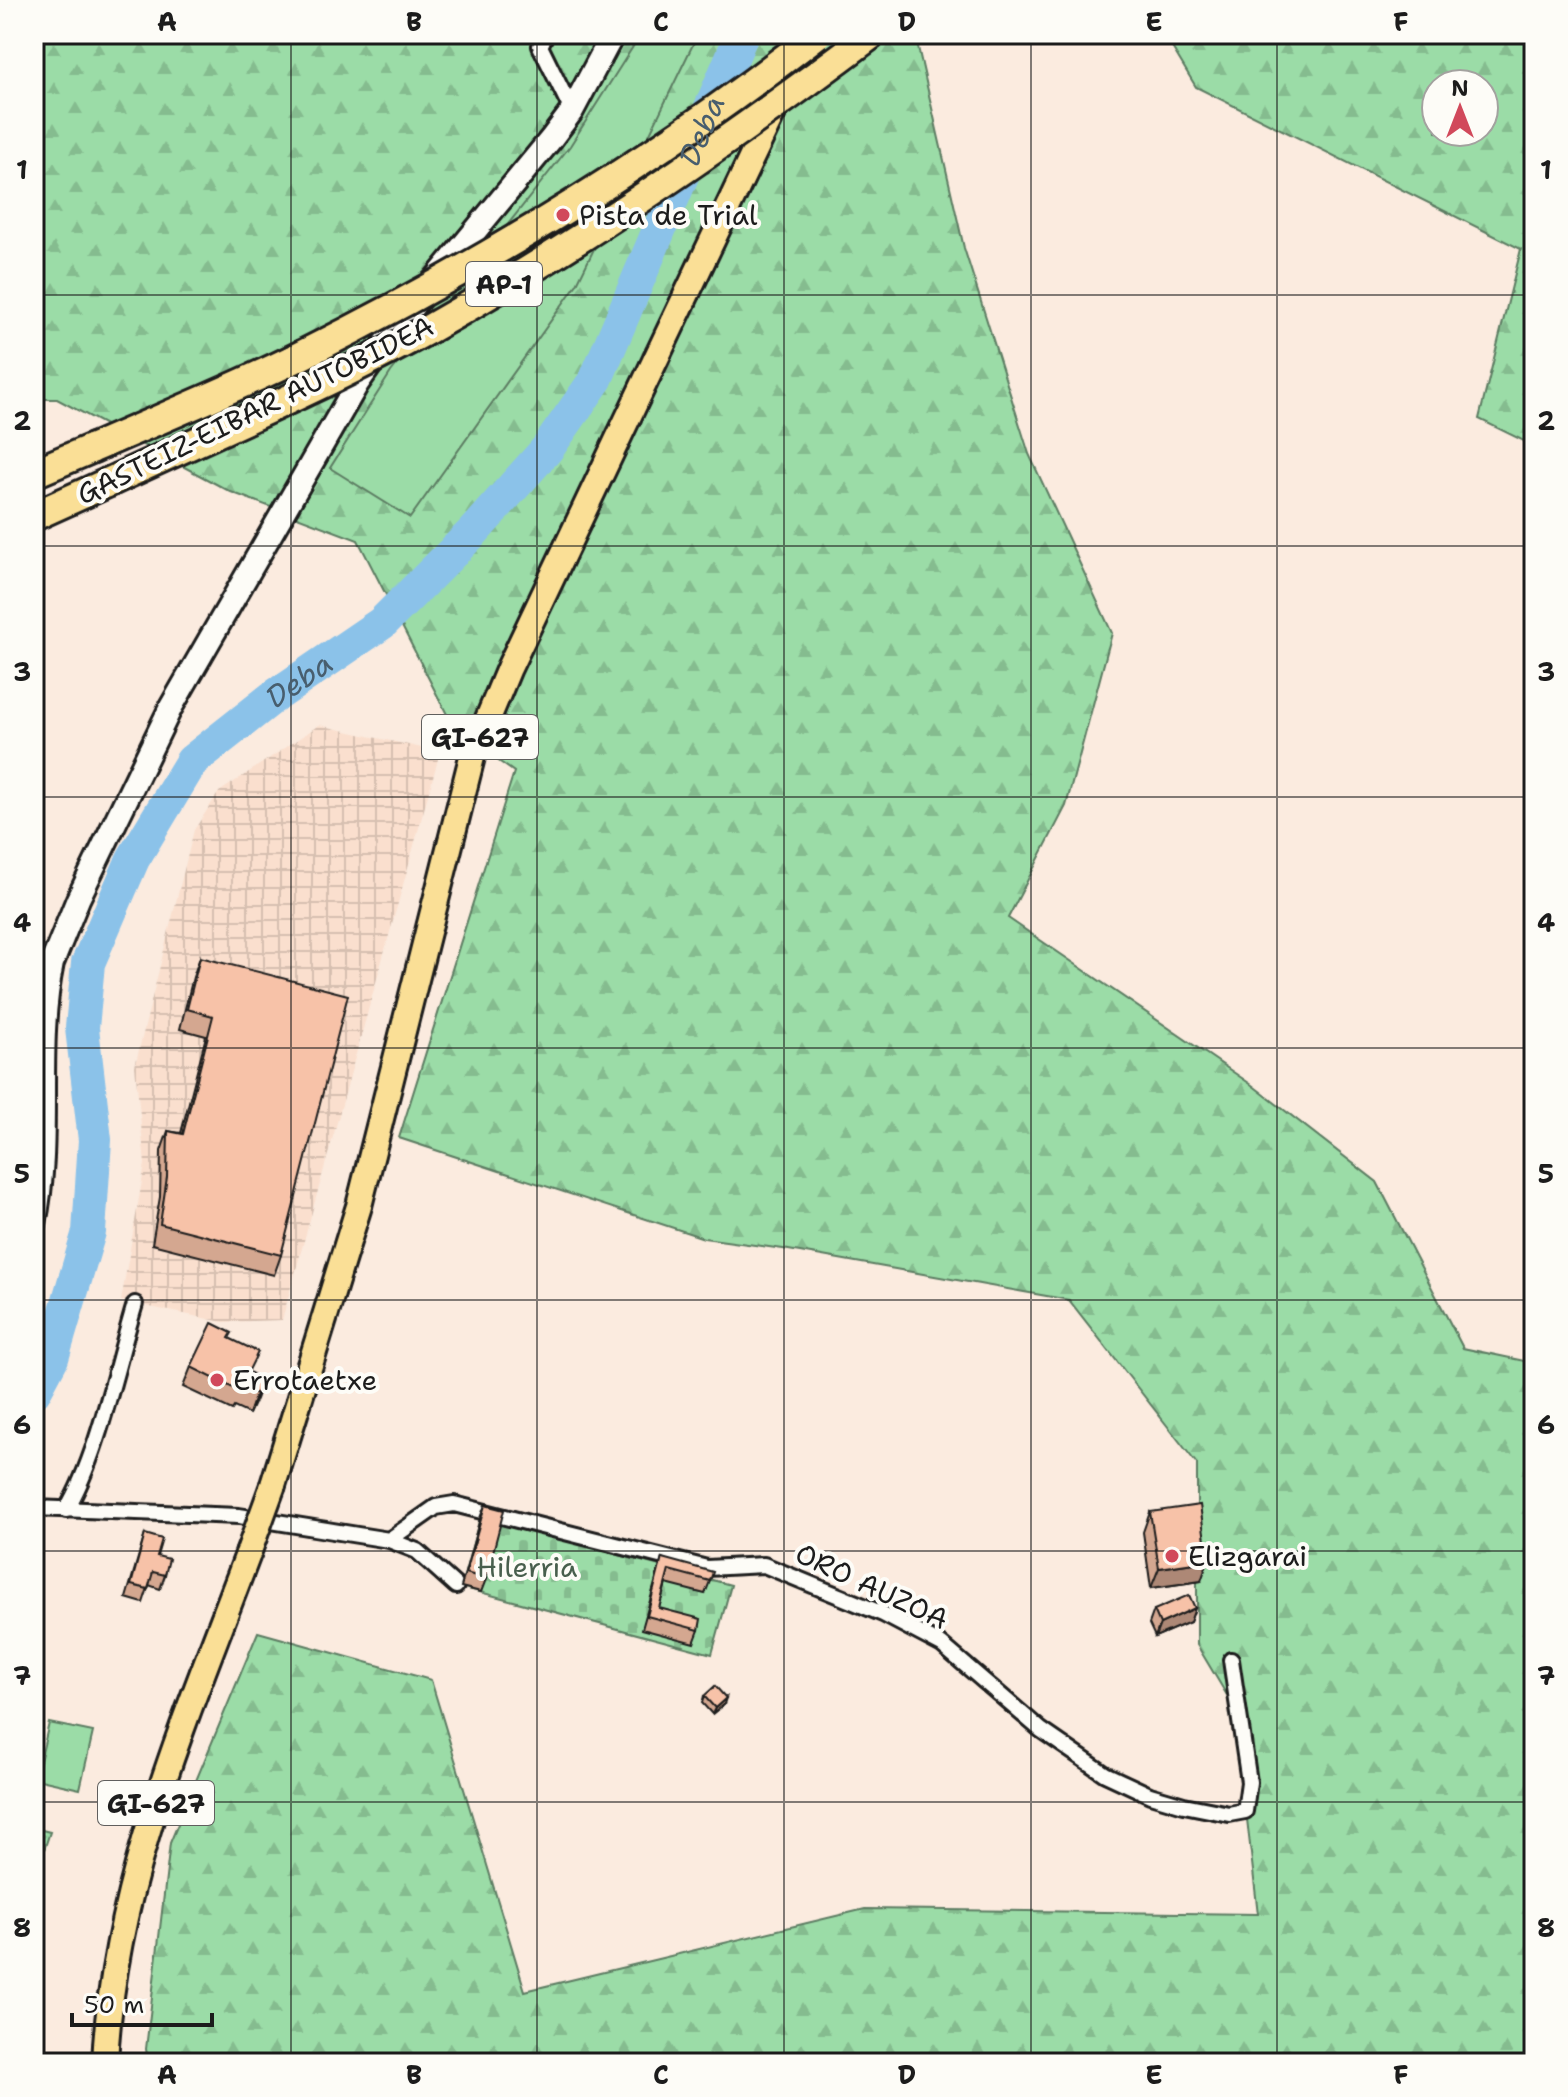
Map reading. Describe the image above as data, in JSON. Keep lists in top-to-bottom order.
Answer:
{
  "streets": {
    "highway": ["AP-1", "GASTEIZ-EIBAR AUTOBIDEA"],
    "main road": ["GI-627"],
    "street": ["ORO AUZOA"]
  },
  "crossings": [
    ["GASTEIZ-EIBAR AUTOBIDEA", "GI-627"]
  ],
  "water": ["Deba"],
  "parks": ["Hilerria"],
  "places": ["Pista de Trial", "Errotaetxe", "Elizgarai"],
  "scale_bar": "50 m",
  "north": "top",
  "grid": {
    "columns": [
      "A",
      "B",
      "C",
      "D",
      "E",
      "F"
    ],
    "rows": [
      "1",
      "2",
      "3",
      "4",
      "5",
      "6",
      "7",
      "8"
    ]
  }
}
